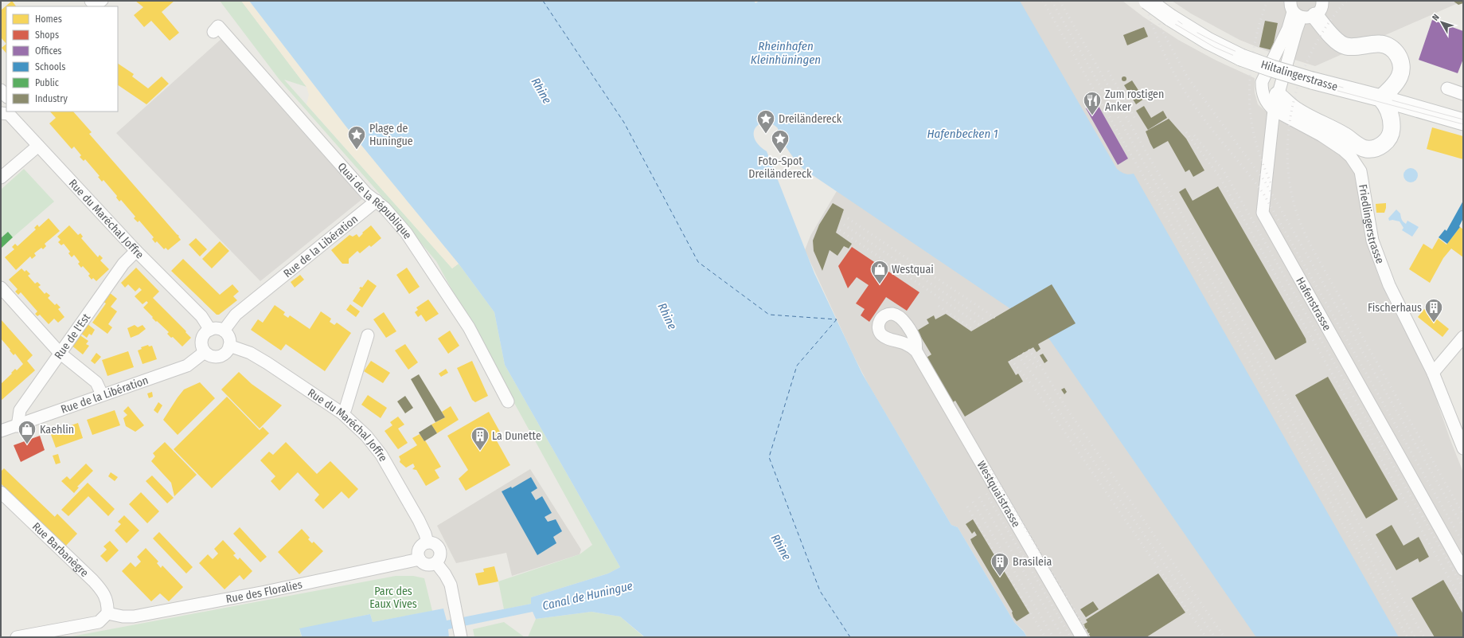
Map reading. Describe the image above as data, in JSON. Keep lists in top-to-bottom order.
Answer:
{
  "streets": {
    "main road": ["Hiltalingerstrasse"],
    "street": [
      "Quai de la République",
      "Rue du Maréchal Joffre",
      "Friedlingerstrasse",
      "Rue de la Libération",
      "Hafenstrasse",
      "Rue de l'Est",
      "Westquaistrasse",
      "Rue Barbanègre",
      "Rue des Floralies"
    ]
  },
  "crossings": [
    ["Quai de la République", "Rue de la Libération"],
    ["Rue du Maréchal Joffre", "Rue de la Libération"],
    ["Rue du Maréchal Joffre", "Rue de l'Est"],
    ["Rue du Maréchal Joffre", "Rue des Floralies"],
    ["Friedlingerstrasse", "Hafenstrasse"],
    ["Rue de la Libération", "Rue de l'Est"],
    ["Rue Barbanègre", "Rue des Floralies"]
  ],
  "water": [
    "Rheinhafen Kleinhüningen",
    "Rhine",
    "Hafenbecken 1",
    "Canal de Huningue"
  ],
  "parks": ["Parc des Eaux Vives"],
  "places": {
    "restaurant": ["Zum rostigen Anker"],
    "place": ["Dreiländereck", "Plage de Huningue", "Foto-Spot Dreiländereck"],
    "shop": ["Westquai", "Kaehlin"],
    "building": ["Fischerhaus", "La Dunette", "Brasileia"]
  },
  "legend": [
    "Homes",
    "Shops",
    "Offices",
    "Schools",
    "Public",
    "Industry"
  ],
  "north": "top left"
}
